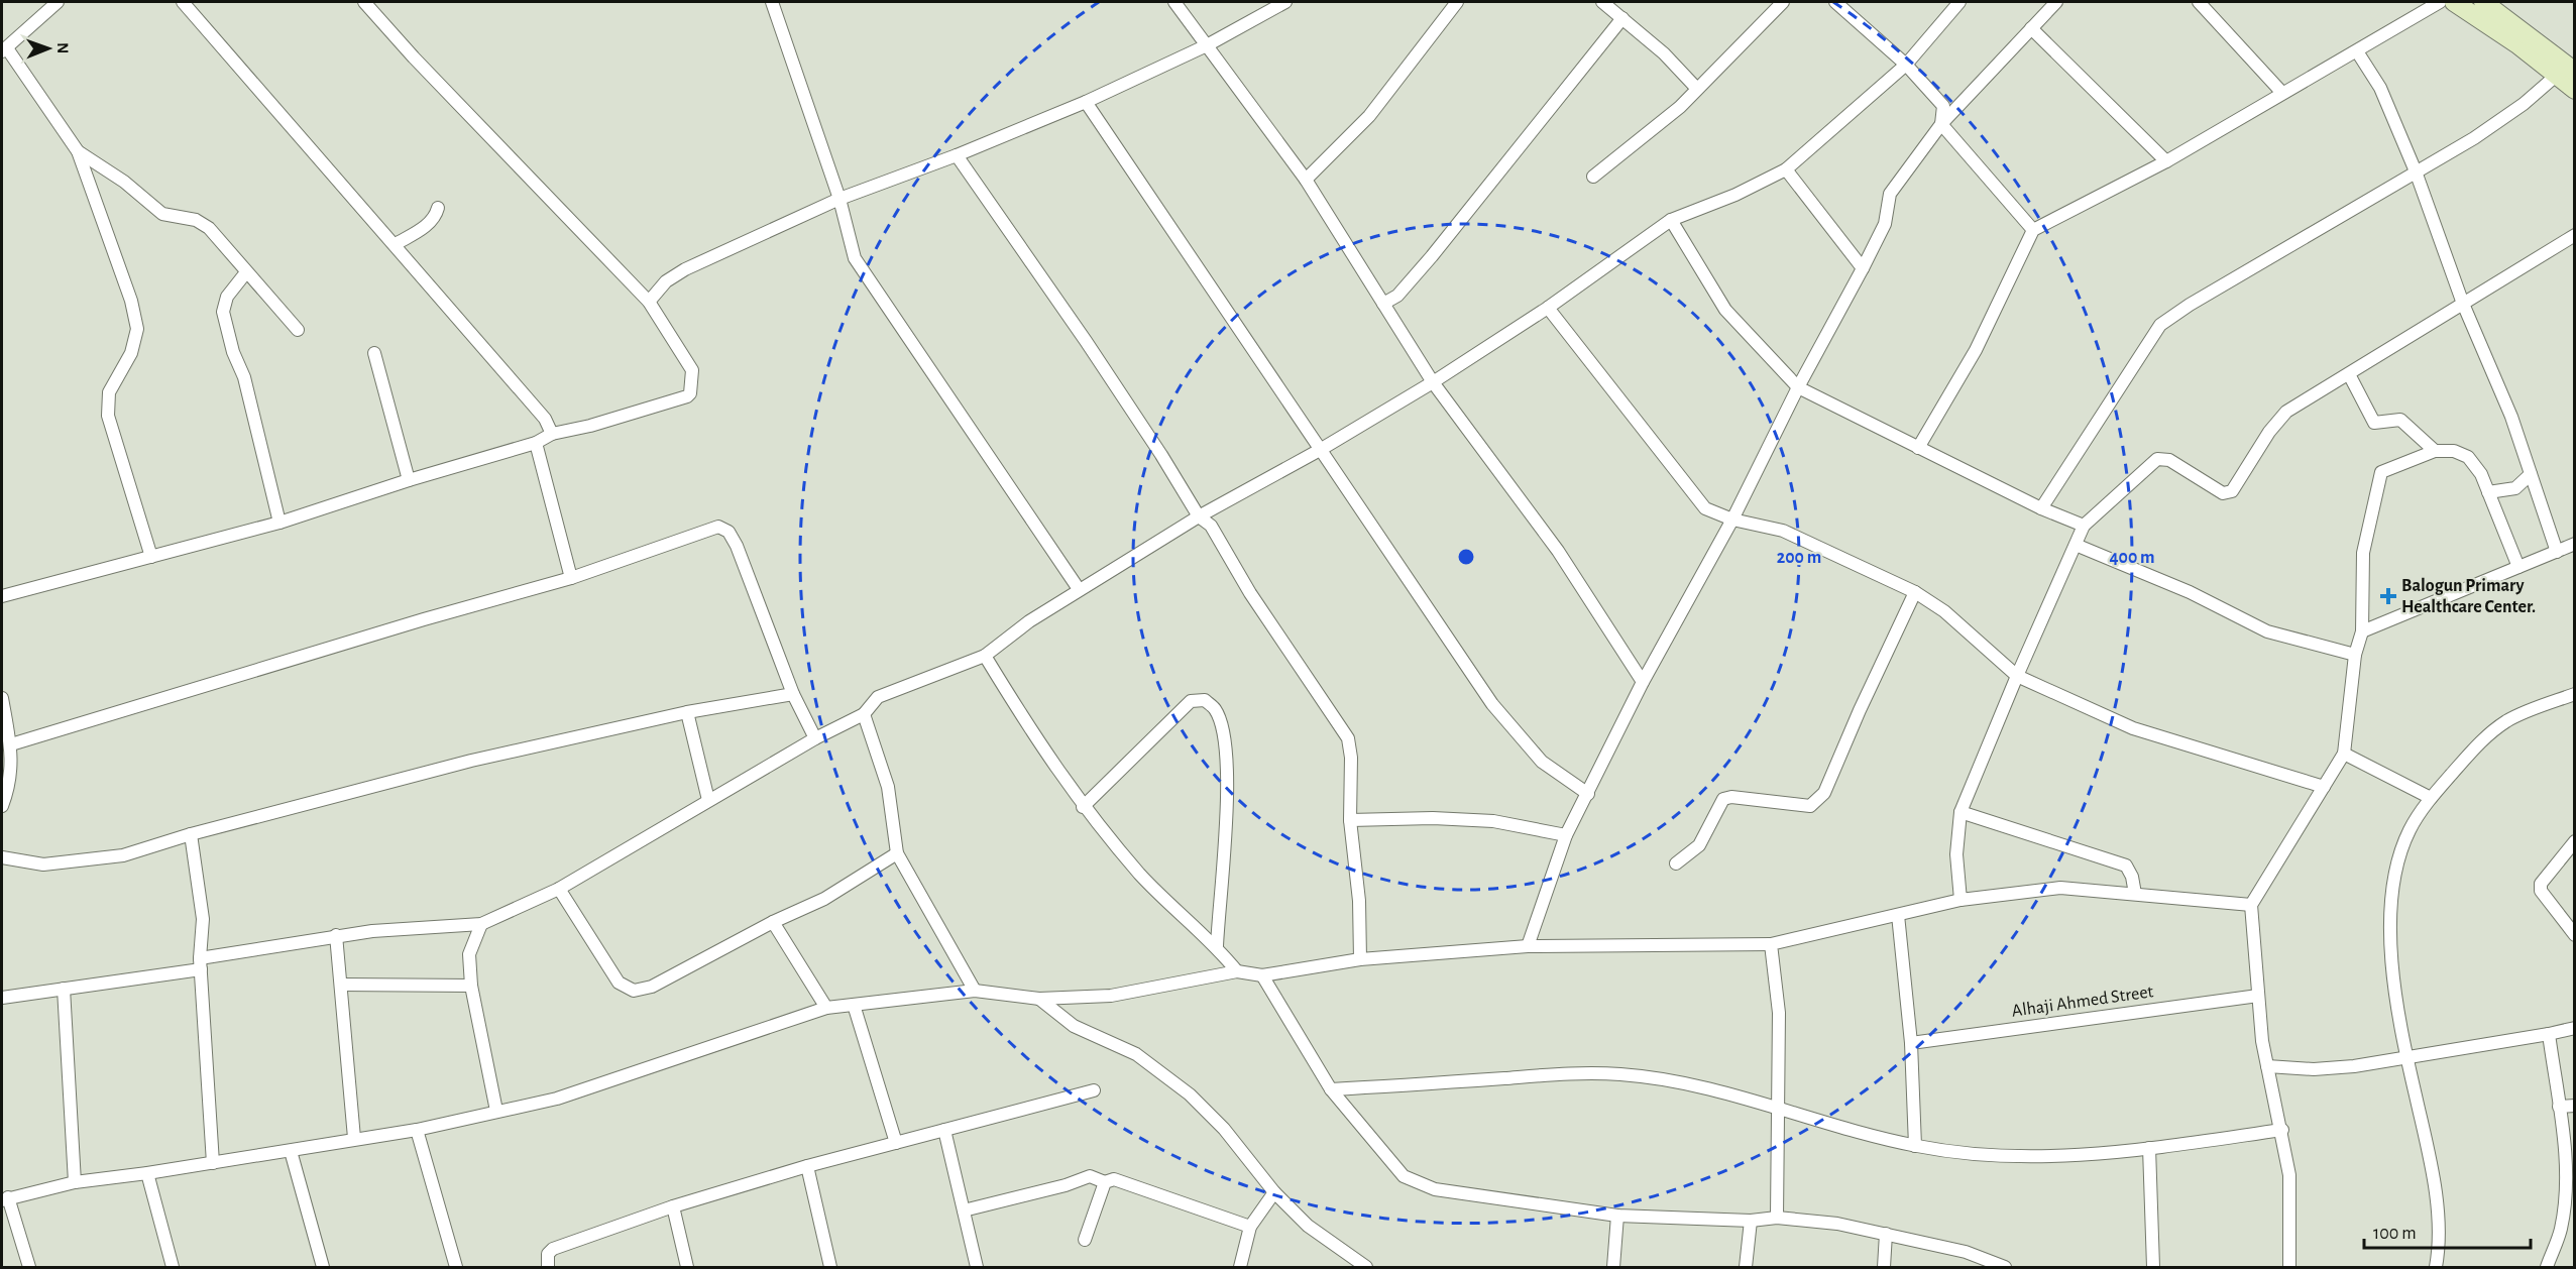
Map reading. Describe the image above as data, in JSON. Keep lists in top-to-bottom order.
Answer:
{
  "streets": {
    "street": ["Alhaji Ahmed Street"]
  },
  "places": {
    "health": ["Balogun Primary Healthcare Center."]
  },
  "scale_bar": "100 m",
  "north": "right",
  "rings": ["200 m", "400 m"]
}
